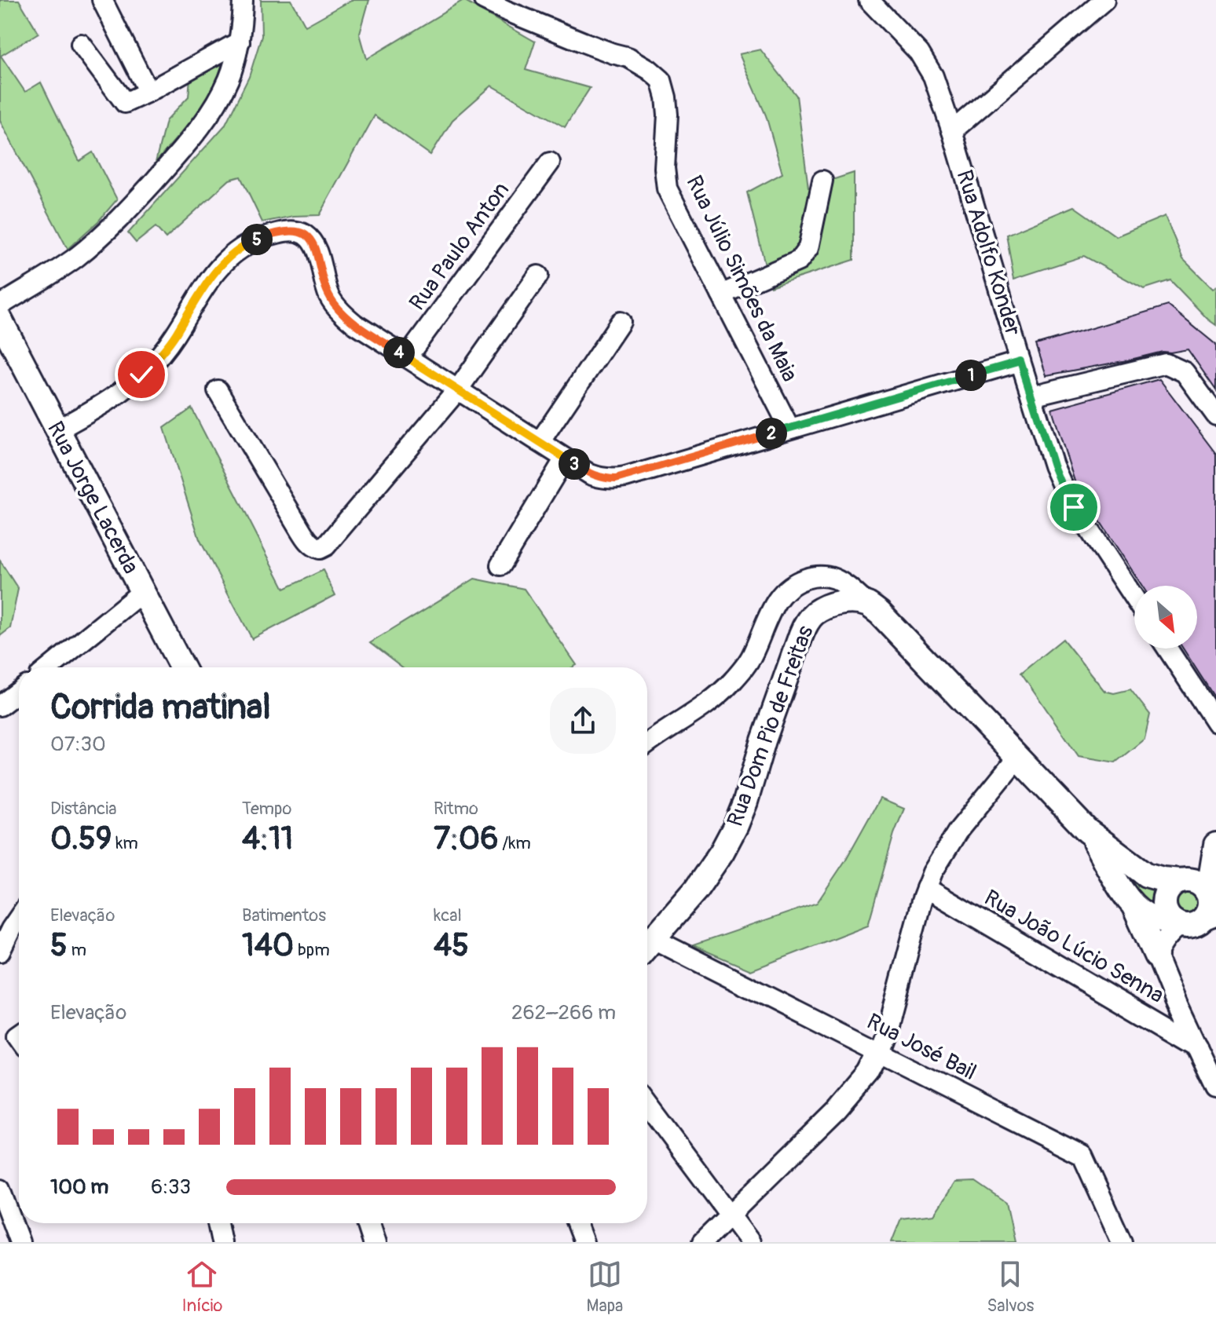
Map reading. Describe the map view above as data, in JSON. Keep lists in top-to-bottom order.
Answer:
{
  "streets": {
    "main road": ["Rua Jorge Lacerda", "Rua Dom Pio de Freitas"],
    "street": [
      "Rua Paulo Anton",
      "Rua Adolfo Konder",
      "Rua Júlio Simões da Maia",
      "Rua João Lúcio Senna",
      "Rua José Bail"
    ]
  },
  "north": "bottom right",
  "page": {
    "pins": [
      "5",
      "4",
      "1",
      "2",
      "3"
    ],
    "heading": ["Corrida matinal", "07:30"],
    "stats": [
      ["Distância", "0.59 km"],
      ["Tempo", "4:11"],
      ["Ritmo", "7:06 /km"],
      ["Elevação", "5 m"],
      ["Batimentos", "140 bpm"],
      ["kcal", "45"]
    ],
    "chart": ["Elevação", "262–266 m"],
    "list": [
      {
        "name": "100 m",
        "note": "6:33"
      }
    ],
    "tabs": ["Início", "Mapa", "Salvos"]
  }
}
